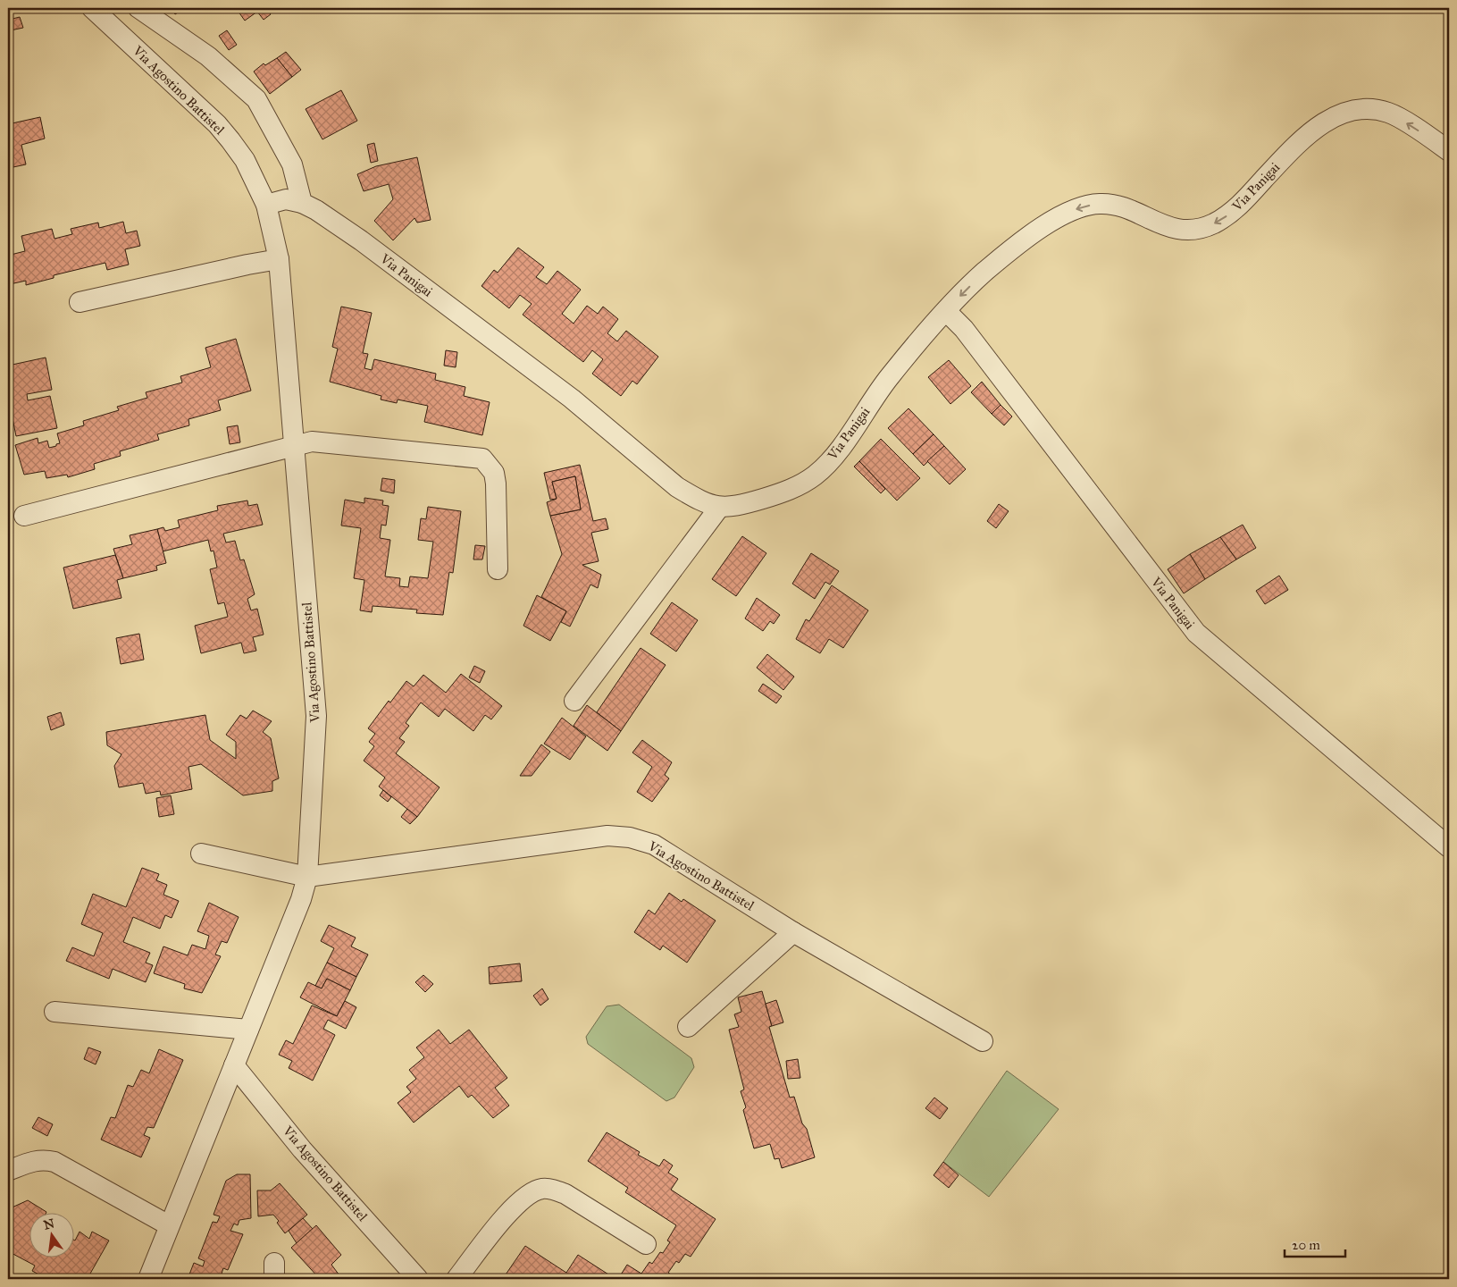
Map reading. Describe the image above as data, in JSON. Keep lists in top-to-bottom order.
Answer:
{
  "streets": {
    "street": ["Via Agostino Battistel", "Via Panigai"]
  },
  "scale_bar": "20 m",
  "north": "top"
}
